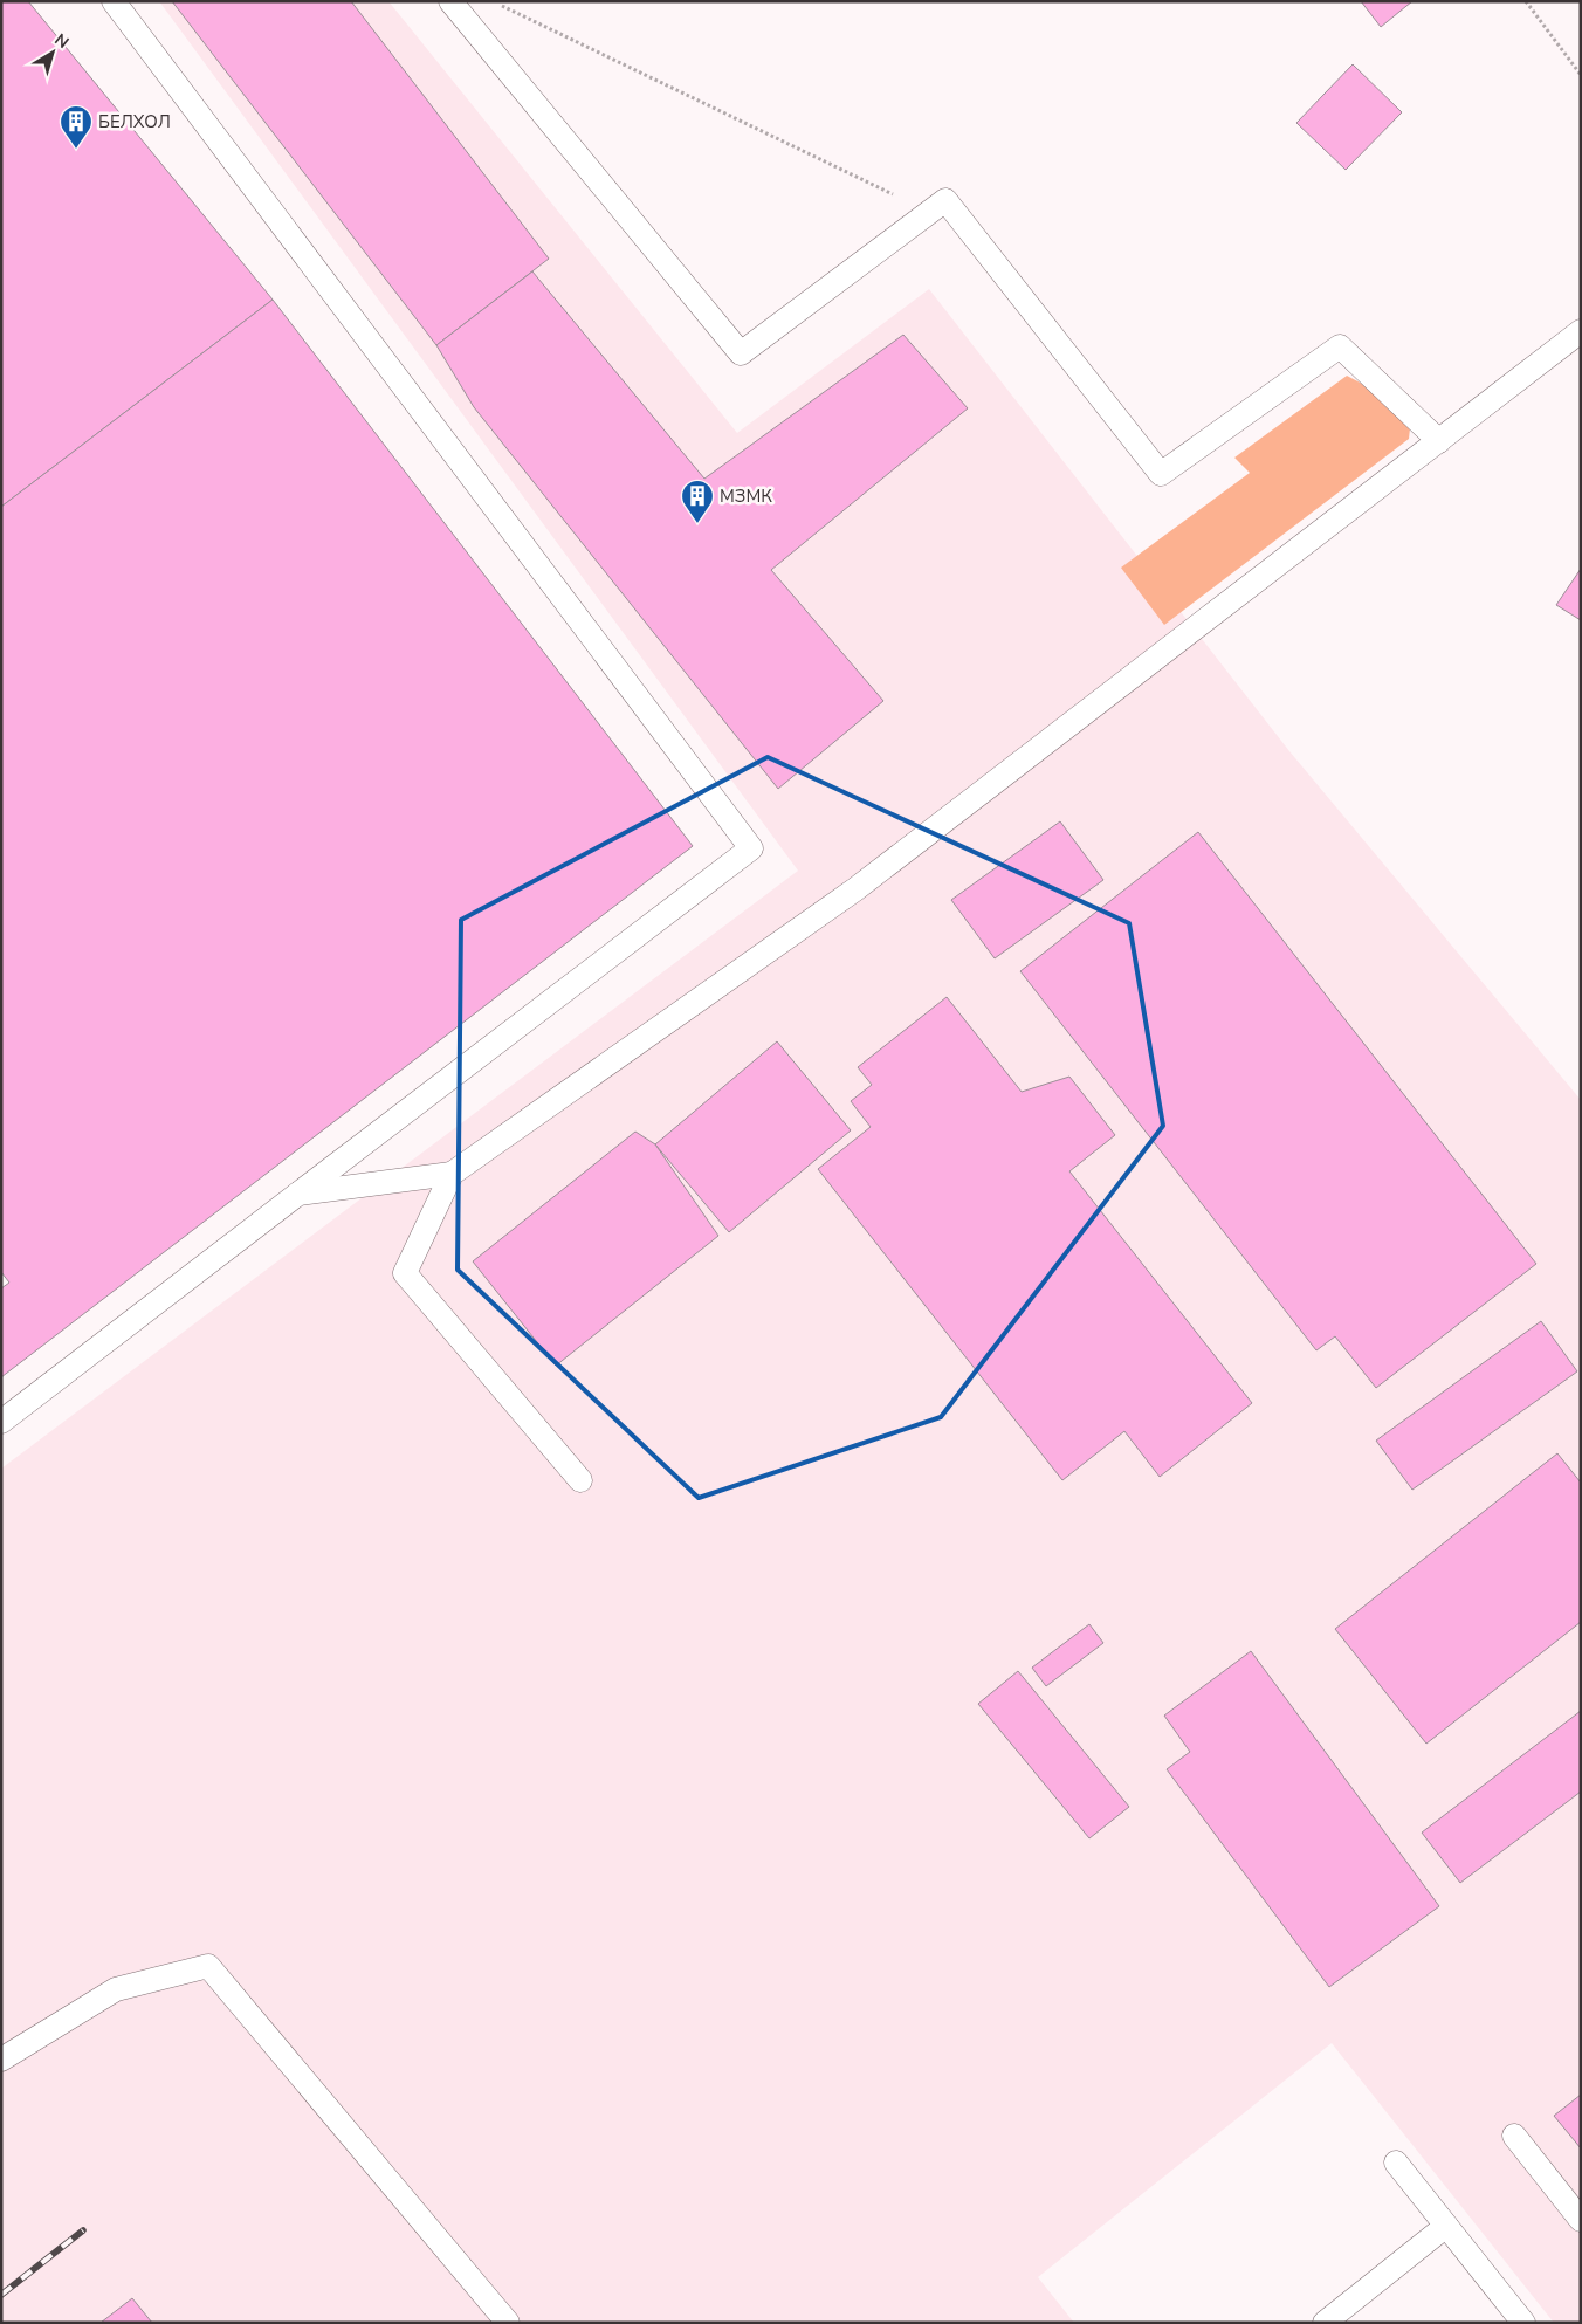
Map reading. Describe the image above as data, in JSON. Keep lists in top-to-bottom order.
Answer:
{
  "places": {
    "building": ["БЕЛХОЛ", "МЗМК"]
  },
  "north": "top right"
}
